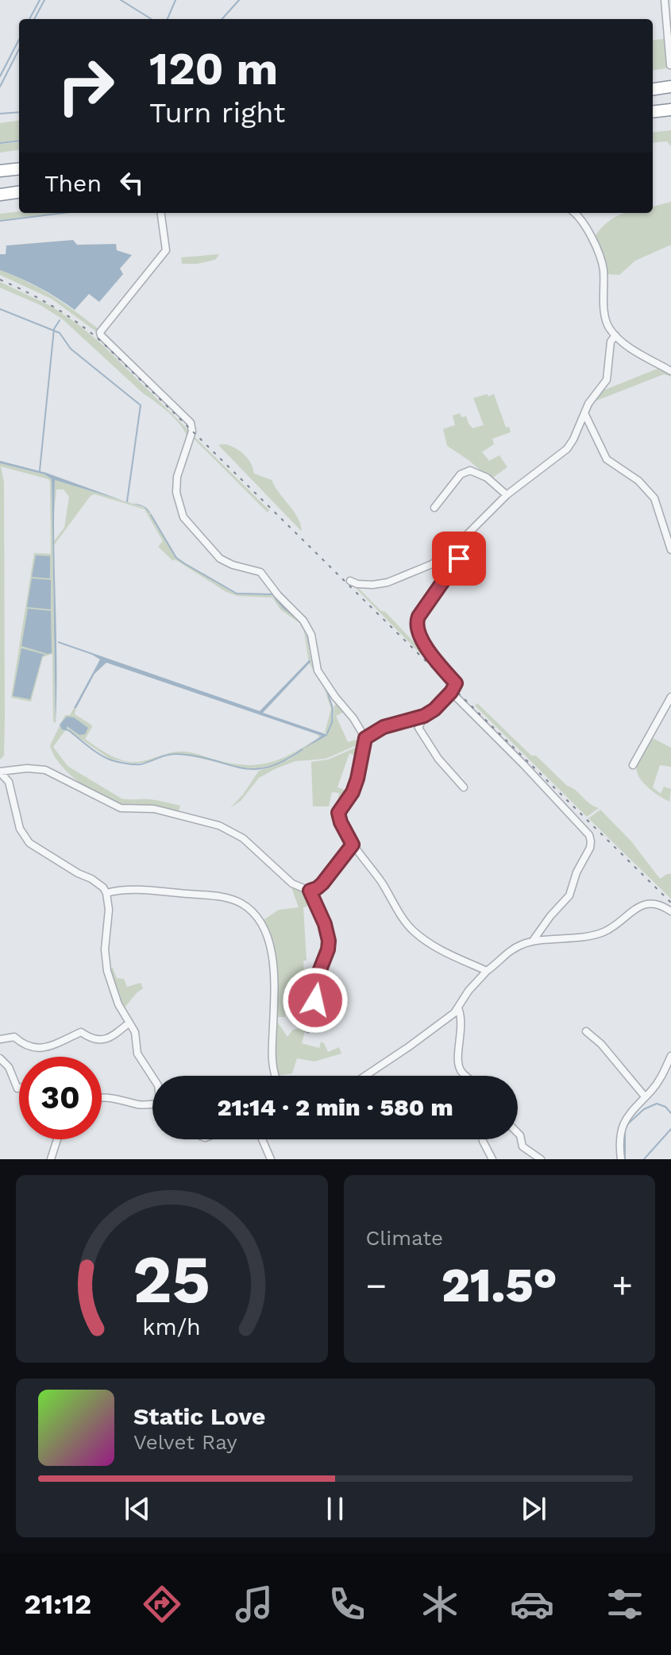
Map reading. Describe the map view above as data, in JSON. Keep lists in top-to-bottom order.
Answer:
{
  "page": {
    "turn": ["120 m", "Turn right"],
    "then": "Then",
    "limit": "30",
    "trip": "21:14 · 2 min · 580 m",
    "tile": "Climate",
    "heat": ["−", "21.5°", "+"],
    "song": ["Static Love", "Velvet Ray"],
    "tabs": "21:12",
    "gauge": ["25", "km/h"]
  }
}
